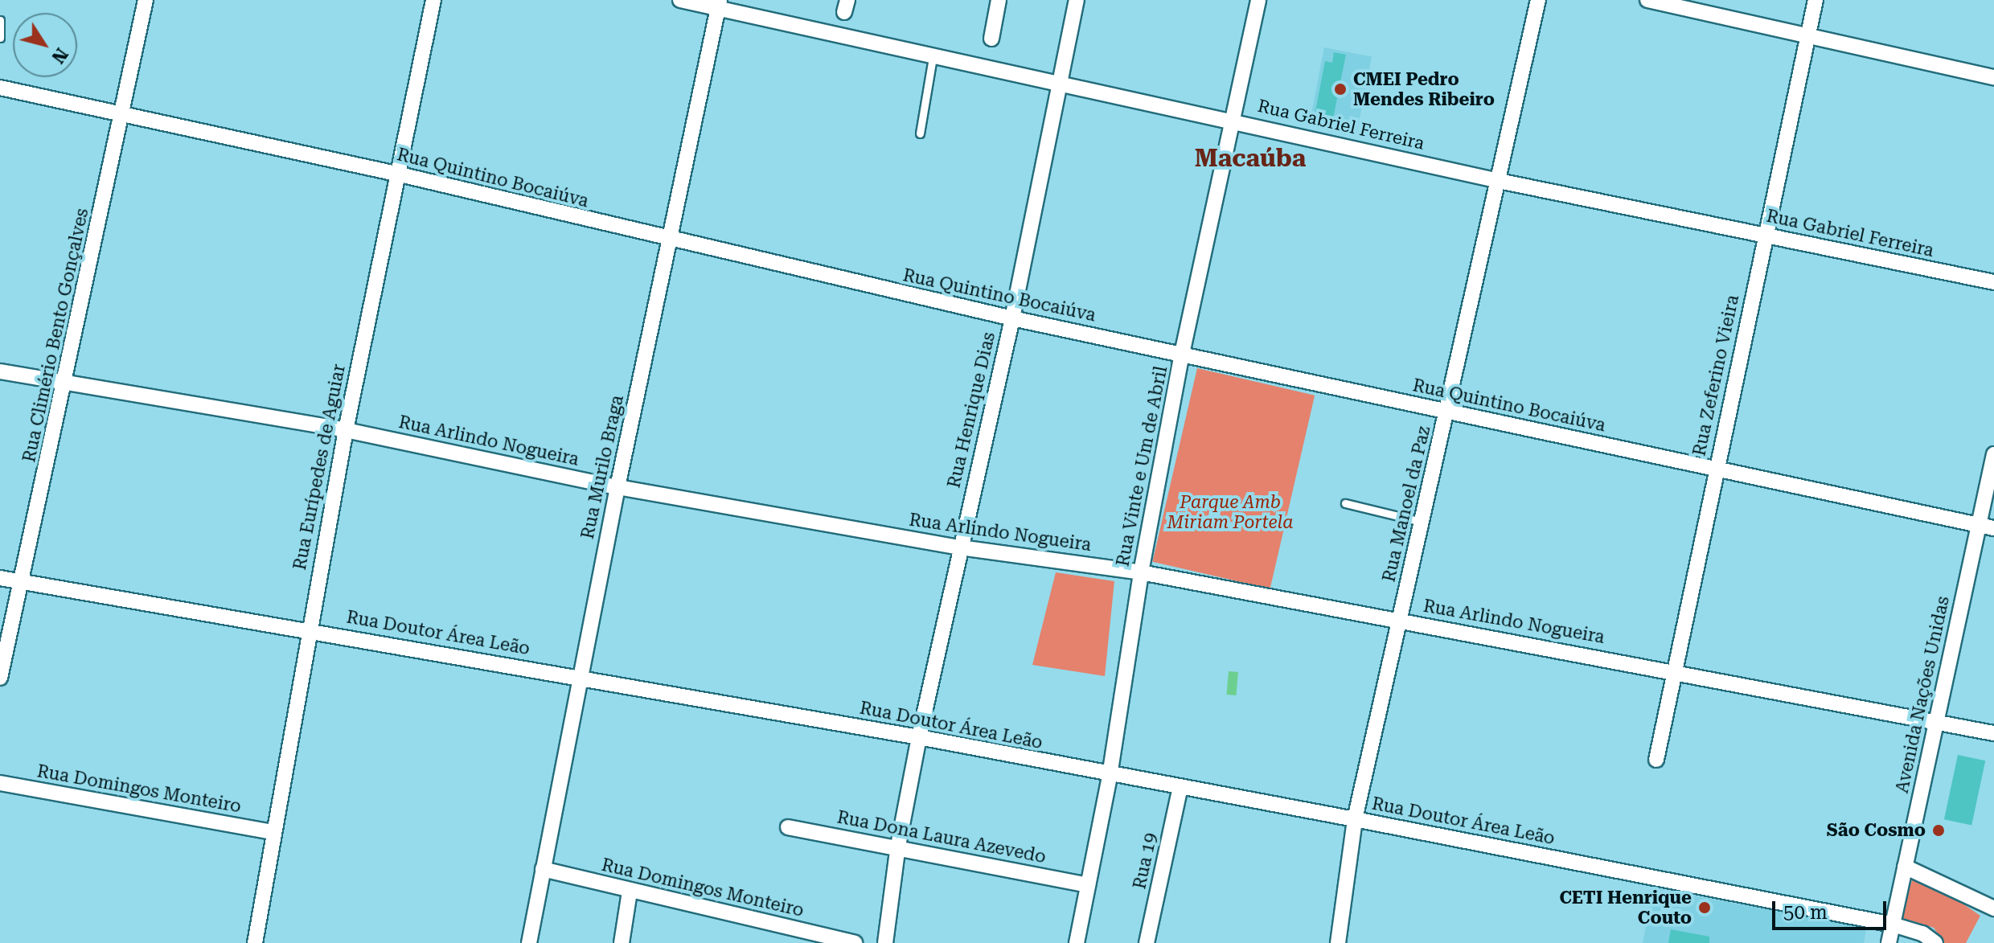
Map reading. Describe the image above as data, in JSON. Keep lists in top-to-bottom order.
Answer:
{
  "streets": {
    "street": [
      "Rua Gabriel Ferreira",
      "Rua Quintino Bocaiúva",
      "Rua Climério Bento Gonçalves",
      "Rua Zeferino Vieira",
      "Rua Henrique Dias",
      "Rua Arlindo Nogueira",
      "Rua Vinte e Um de Abril",
      "Rua Eurípedes de Aguiar",
      "Rua Murilo Braga",
      "Rua Manoel da Paz",
      "Rua Doutor Área Leão",
      "Avenida Nações Unidas",
      "Rua Domingos Monteiro",
      "Rua Dona Laura Azevedo",
      "Rua 19"
    ]
  },
  "crossings": [
    ["Rua Gabriel Ferreira", "Rua Zeferino Vieira"],
    ["Rua Gabriel Ferreira", "Rua Henrique Dias"],
    ["Rua Gabriel Ferreira", "Rua Vinte e Um de Abril"],
    ["Rua Gabriel Ferreira", "Rua Murilo Braga"],
    ["Rua Gabriel Ferreira", "Rua Manoel da Paz"],
    ["Rua Quintino Bocaiúva", "Rua Climério Bento Gonçalves"],
    ["Rua Quintino Bocaiúva", "Rua Zeferino Vieira"],
    ["Rua Quintino Bocaiúva", "Rua Henrique Dias"],
    ["Rua Quintino Bocaiúva", "Rua Vinte e Um de Abril"],
    ["Rua Quintino Bocaiúva", "Rua Eurípedes de Aguiar"],
    ["Rua Quintino Bocaiúva", "Rua Murilo Braga"],
    ["Rua Quintino Bocaiúva", "Rua Manoel da Paz"],
    ["Rua Quintino Bocaiúva", "Avenida Nações Unidas"],
    ["Rua Climério Bento Gonçalves", "Rua Arlindo Nogueira"],
    ["Rua Climério Bento Gonçalves", "Rua Doutor Área Leão"],
    ["Rua Zeferino Vieira", "Rua Arlindo Nogueira"],
    ["Rua Henrique Dias", "Rua Arlindo Nogueira"],
    ["Rua Henrique Dias", "Rua Doutor Área Leão"],
    ["Rua Henrique Dias", "Rua Dona Laura Azevedo"],
    ["Rua Arlindo Nogueira", "Rua Vinte e Um de Abril"],
    ["Rua Arlindo Nogueira", "Rua Eurípedes de Aguiar"],
    ["Rua Arlindo Nogueira", "Rua Murilo Braga"],
    ["Rua Arlindo Nogueira", "Rua Manoel da Paz"],
    ["Rua Arlindo Nogueira", "Avenida Nações Unidas"],
    ["Rua Vinte e Um de Abril", "Rua Doutor Área Leão"],
    ["Rua Vinte e Um de Abril", "Rua Dona Laura Azevedo"],
    ["Rua Eurípedes de Aguiar", "Rua Doutor Área Leão"],
    ["Rua Eurípedes de Aguiar", "Rua Domingos Monteiro"],
    ["Rua Murilo Braga", "Rua Doutor Área Leão"],
    ["Rua Murilo Braga", "Rua Domingos Monteiro"],
    ["Rua Manoel da Paz", "Rua Doutor Área Leão"],
    ["Rua Doutor Área Leão", "Avenida Nações Unidas"],
    ["Rua Doutor Área Leão", "Rua 19"]
  ],
  "districts": ["Macaúba"],
  "parks": ["Parque Amb Miriam Portela"],
  "places": ["CMEI Pedro Mendes Ribeiro", "São Cosmo", "CETI Henrique Couto"],
  "scale_bar": "50 m",
  "north": "bottom right"
}
